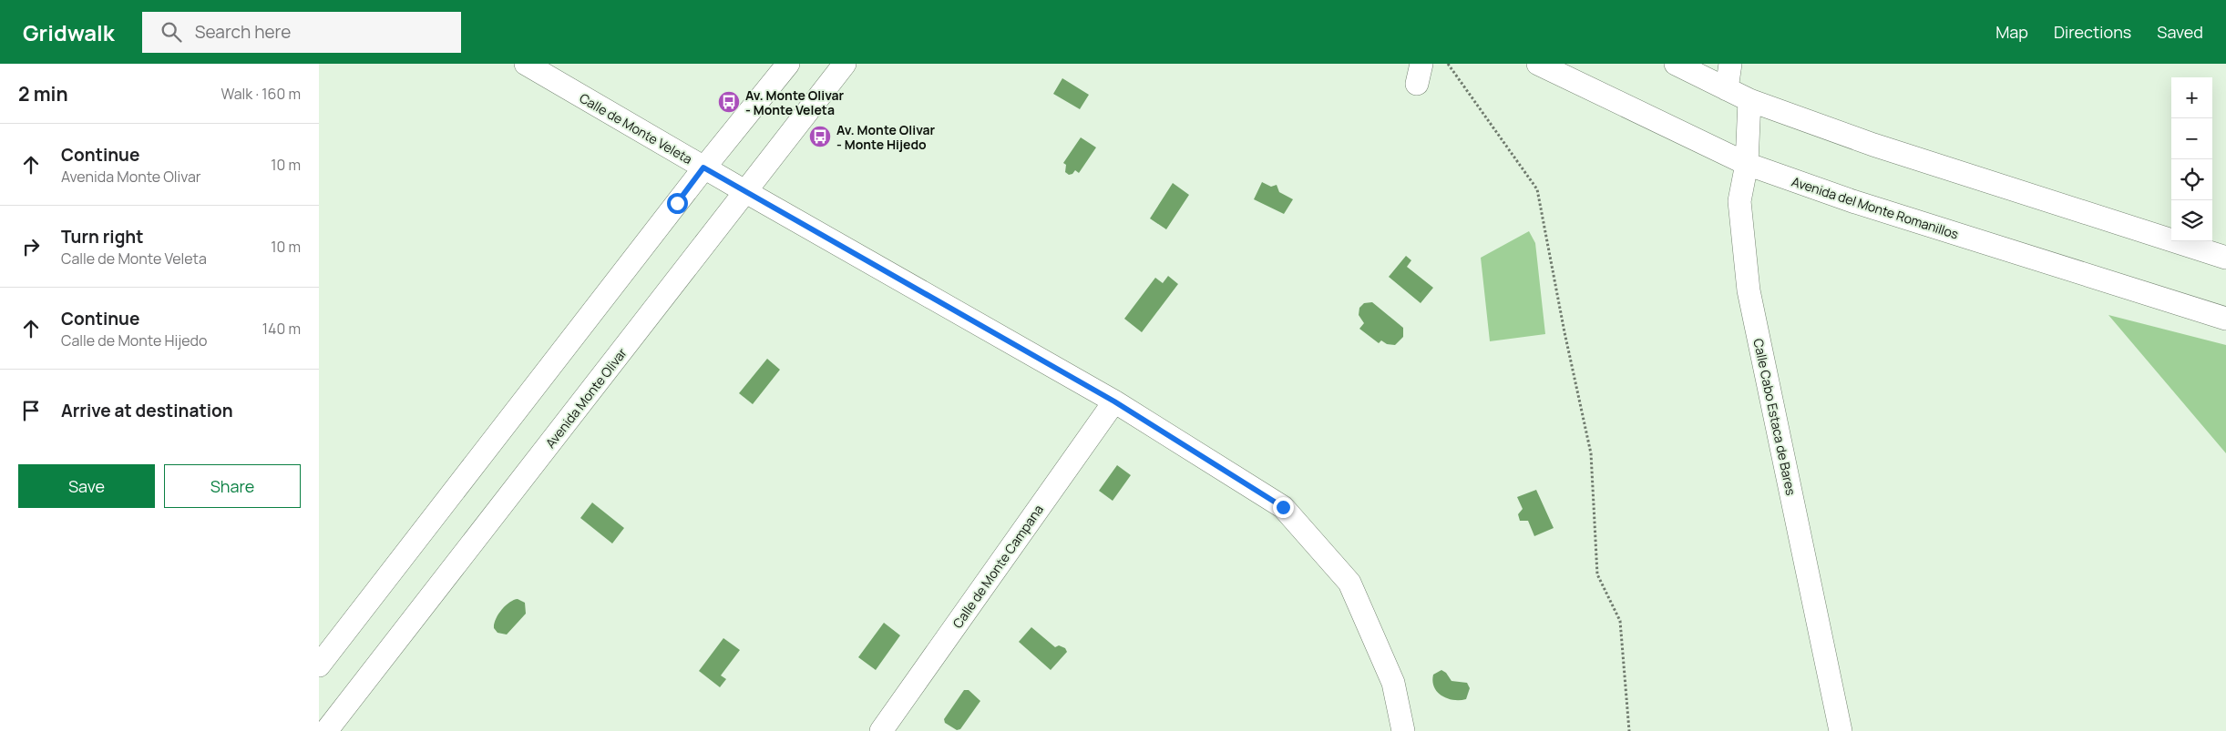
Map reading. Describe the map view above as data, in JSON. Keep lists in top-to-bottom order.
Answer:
{
  "streets": {
    "street": [
      "Calle de Monte Veleta",
      "Avenida del Monte Romanillos",
      "Avenida Monte Olivar",
      "Calle Cabo Estaca de Bares",
      "Calle de Monte Campana"
    ]
  },
  "crossings": [
    ["Calle de Monte Veleta", "Avenida Monte Olivar"],
    ["Calle de Monte Veleta", "Calle de Monte Campana"],
    ["Avenida del Monte Romanillos", "Calle Cabo Estaca de Bares"]
  ],
  "places": {
    "bus stop": ["Av. Monte Olivar - Monte Veleta", "Av. Monte Olivar - Monte Hijedo"]
  },
  "page": {
    "header": "Gridwalk",
    "search": "Search here",
    "nav": ["Map", "Directions", "Saved"],
    "heading": ["2 min", "Walk · 160 m"],
    "map_buttons": ["+", "−"],
    "list": [
      ["Continue", "Avenida Monte Olivar", "10 m"],
      ["Turn right", "Calle de Monte Veleta", "10 m"],
      ["Continue", "Calle de Monte Hijedo", "140 m"],
      "Arrive at destination"
    ],
    "buttons": ["Save", "Share"]
  }
}
